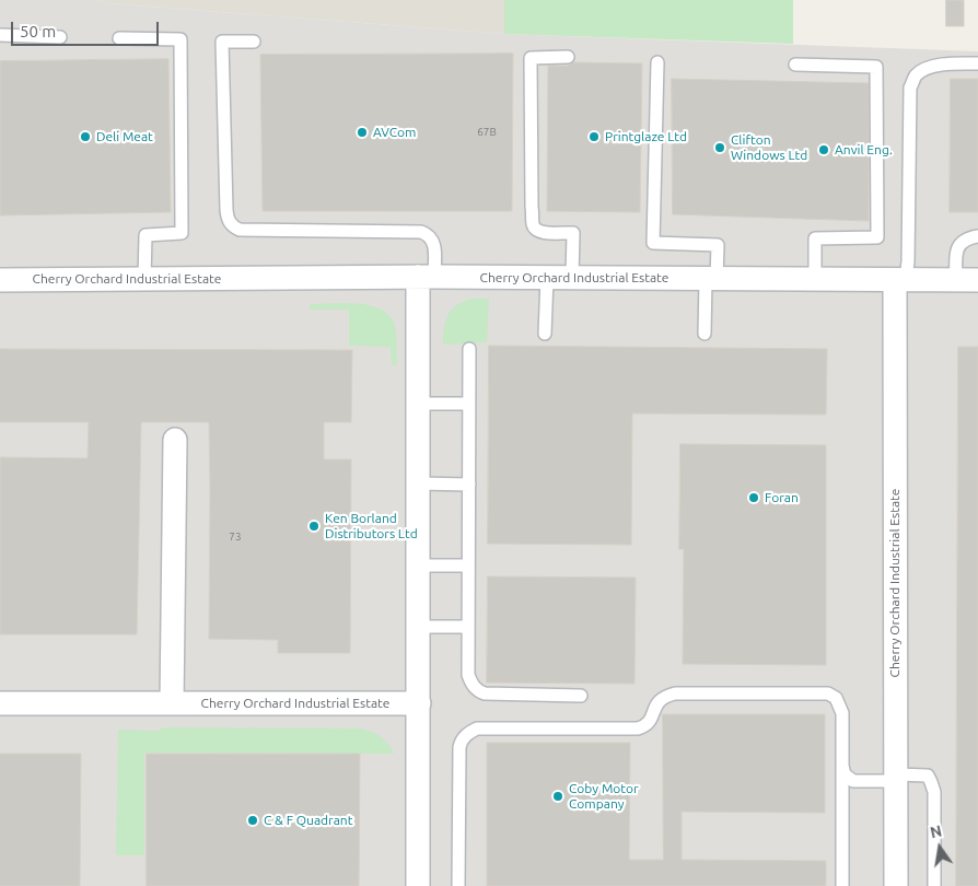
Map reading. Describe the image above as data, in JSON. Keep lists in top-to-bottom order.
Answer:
{
  "streets": {
    "street": ["Cherry Orchard Industrial Estate"]
  },
  "places": [
    "AVCom",
    "Deli Meat",
    "Printglaze Ltd",
    "Clifton Windows Ltd",
    "Anvil Eng.",
    "Foran",
    "Ken Borland Distributors Ltd",
    "Coby Motor Company",
    "C & F Quadrant"
  ],
  "house_numbers": ["67B", "73"],
  "scale_bar": "50 m",
  "north": "top"
}
